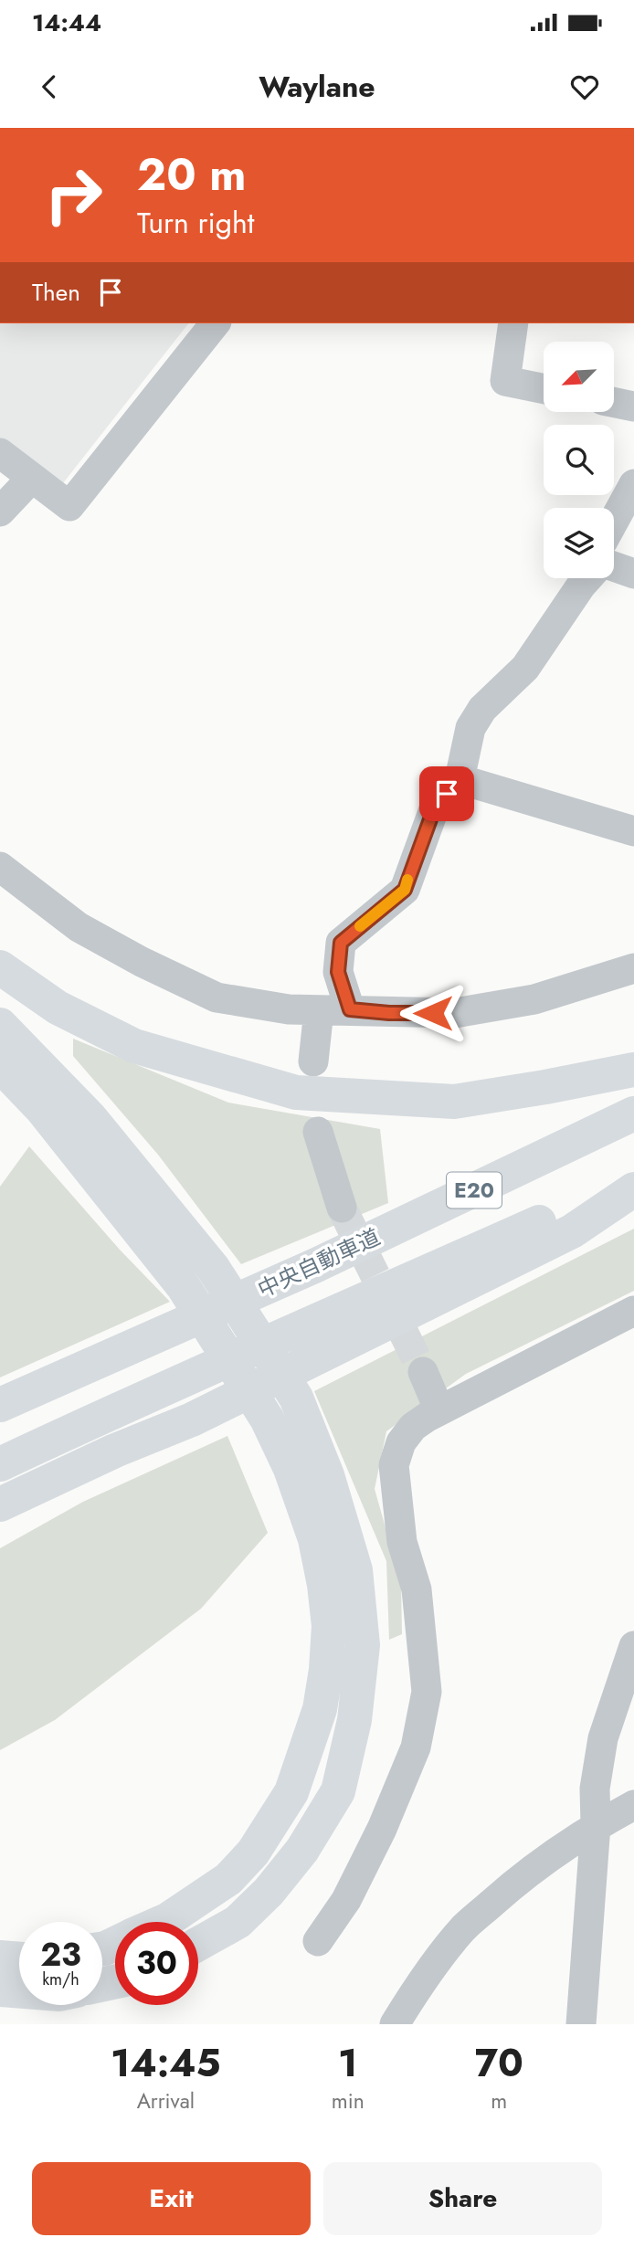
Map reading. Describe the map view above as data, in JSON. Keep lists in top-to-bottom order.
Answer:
{
  "streets": {
    "highway": ["E20", "中央自動車道"]
  },
  "north": "bottom left",
  "page": {
    "status": "14:44",
    "header": "Waylane",
    "turn": ["20 m", "Turn right"],
    "then": "Then",
    "speed": "23 km/h",
    "limit": "30",
    "eta": [
      "14:45",
      "Arrival",
      "1",
      "min",
      "70",
      "m"
    ],
    "buttons": ["Exit", "Share"]
  }
}
